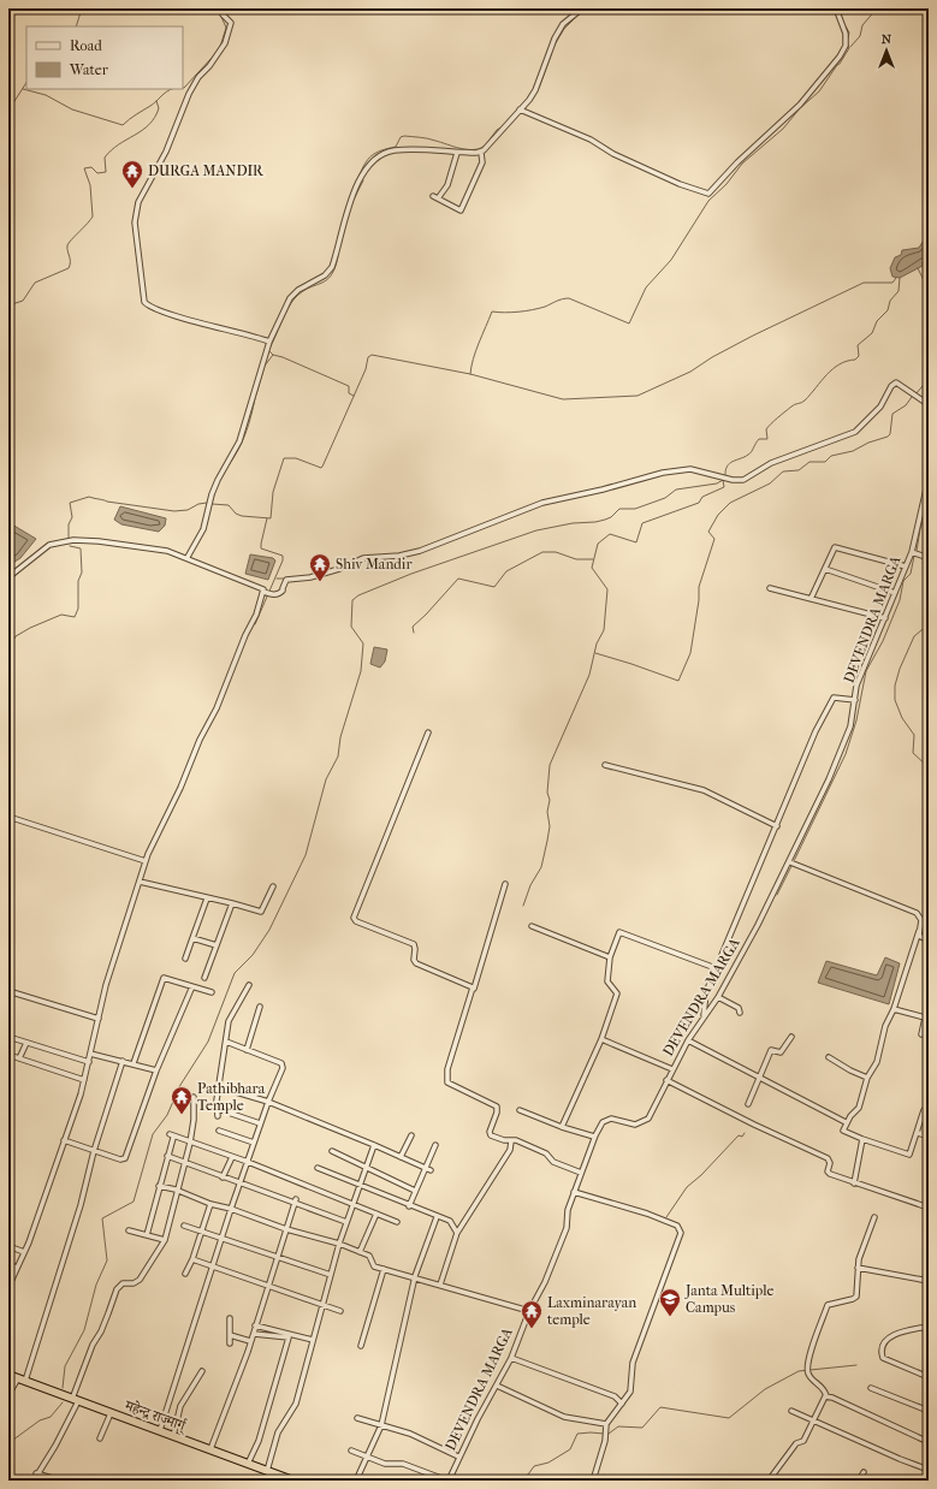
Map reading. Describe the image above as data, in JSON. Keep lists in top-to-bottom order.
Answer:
{
  "streets": {
    "highway": ["महेन्द्र राज्मार्ग्"],
    "street": ["DEVENDRA MARGA"]
  },
  "places": {
    "temple": [
      "DURGA MANDIR",
      "Shiv Mandir",
      "Pathibhara Temple",
      "Laxminarayan temple"
    ],
    "school or university": ["Janta Multiple Campus"]
  },
  "legend": ["Road", "Water"],
  "north": "top"
}
